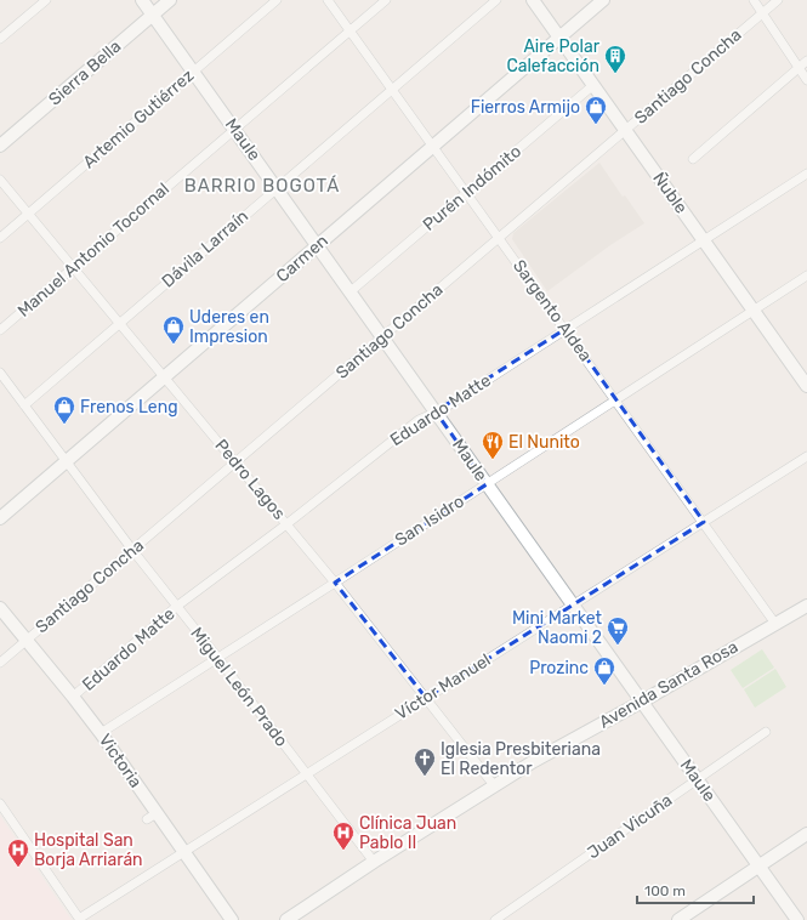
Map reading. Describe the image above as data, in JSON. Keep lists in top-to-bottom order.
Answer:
{
  "streets": {
    "main road": [
      "Sierra Bella",
      "Maule",
      "Ñuble",
      "Carmen",
      "Avenida Santa Rosa",
      "Victoria"
    ],
    "street": [
      "Santiago Concha",
      "Artemio Gutiérrez",
      "Purén Indómito",
      "Dávila Larraín",
      "Manuel Antonio Tocornal",
      "Sargento Aldea",
      "Eduardo Matte",
      "Pedro Lagos",
      "San Isidro",
      "Miguel León Prado",
      "Víctor Manuel",
      "Juan Vicuña"
    ]
  },
  "crossings": [
    ["Sierra Bella", "Maule"],
    ["Santiago Concha", "Maule"],
    ["Santiago Concha", "Ñuble"],
    ["Santiago Concha", "Sargento Aldea"],
    ["Santiago Concha", "Pedro Lagos"],
    ["Santiago Concha", "Miguel León Prado"],
    ["Santiago Concha", "Victoria"],
    ["Artemio Gutiérrez", "Maule"],
    ["Artemio Gutiérrez", "Pedro Lagos"],
    ["Maule", "Purén Indómito"],
    ["Maule", "Dávila Larraín"],
    ["Maule", "Manuel Antonio Tocornal"],
    ["Maule", "Carmen"],
    ["Maule", "Eduardo Matte"],
    ["Maule", "San Isidro"],
    ["Maule", "Avenida Santa Rosa"],
    ["Maule", "Víctor Manuel"],
    ["Maule", "Juan Vicuña"],
    ["Purén Indómito", "Ñuble"],
    ["Purén Indómito", "Sargento Aldea"],
    ["Ñuble", "Carmen"],
    ["Ñuble", "Eduardo Matte"],
    ["Ñuble", "San Isidro"],
    ["Dávila Larraín", "Sargento Aldea"],
    ["Dávila Larraín", "Pedro Lagos"],
    ["Dávila Larraín", "Miguel León Prado"],
    ["Manuel Antonio Tocornal", "Sargento Aldea"],
    ["Manuel Antonio Tocornal", "Pedro Lagos"],
    ["Carmen", "Sargento Aldea"],
    ["Carmen", "Pedro Lagos"],
    ["Carmen", "Miguel León Prado"],
    ["Sargento Aldea", "Eduardo Matte"],
    ["Sargento Aldea", "San Isidro"],
    ["Sargento Aldea", "Avenida Santa Rosa"],
    ["Sargento Aldea", "Víctor Manuel"],
    ["Eduardo Matte", "Pedro Lagos"],
    ["Eduardo Matte", "Miguel León Prado"],
    ["Eduardo Matte", "Victoria"],
    ["Pedro Lagos", "San Isidro"],
    ["Pedro Lagos", "Avenida Santa Rosa"],
    ["Pedro Lagos", "Víctor Manuel"],
    ["San Isidro", "Miguel León Prado"],
    ["San Isidro", "Victoria"],
    ["Avenida Santa Rosa", "Miguel León Prado"],
    ["Miguel León Prado", "Víctor Manuel"],
    ["Víctor Manuel", "Victoria"]
  ],
  "districts": ["BARRIO BOGOTÁ"],
  "places": {
    "building": ["Aire Polar Calefacción"],
    "shop": [
      "Fierros Armijo",
      "Uderes en Impresion",
      "Frenos Leng",
      "Prozinc"
    ],
    "restaurant": ["El Nunito"],
    "supermarket": ["Mini Market Naomi 2"],
    "church": ["Iglesia Presbiteriana El Redentor"],
    "hospital": ["Clínica Juan Pablo II", "Hospital San Borja Arriarán"]
  },
  "scale_bar": "100 m"
}
